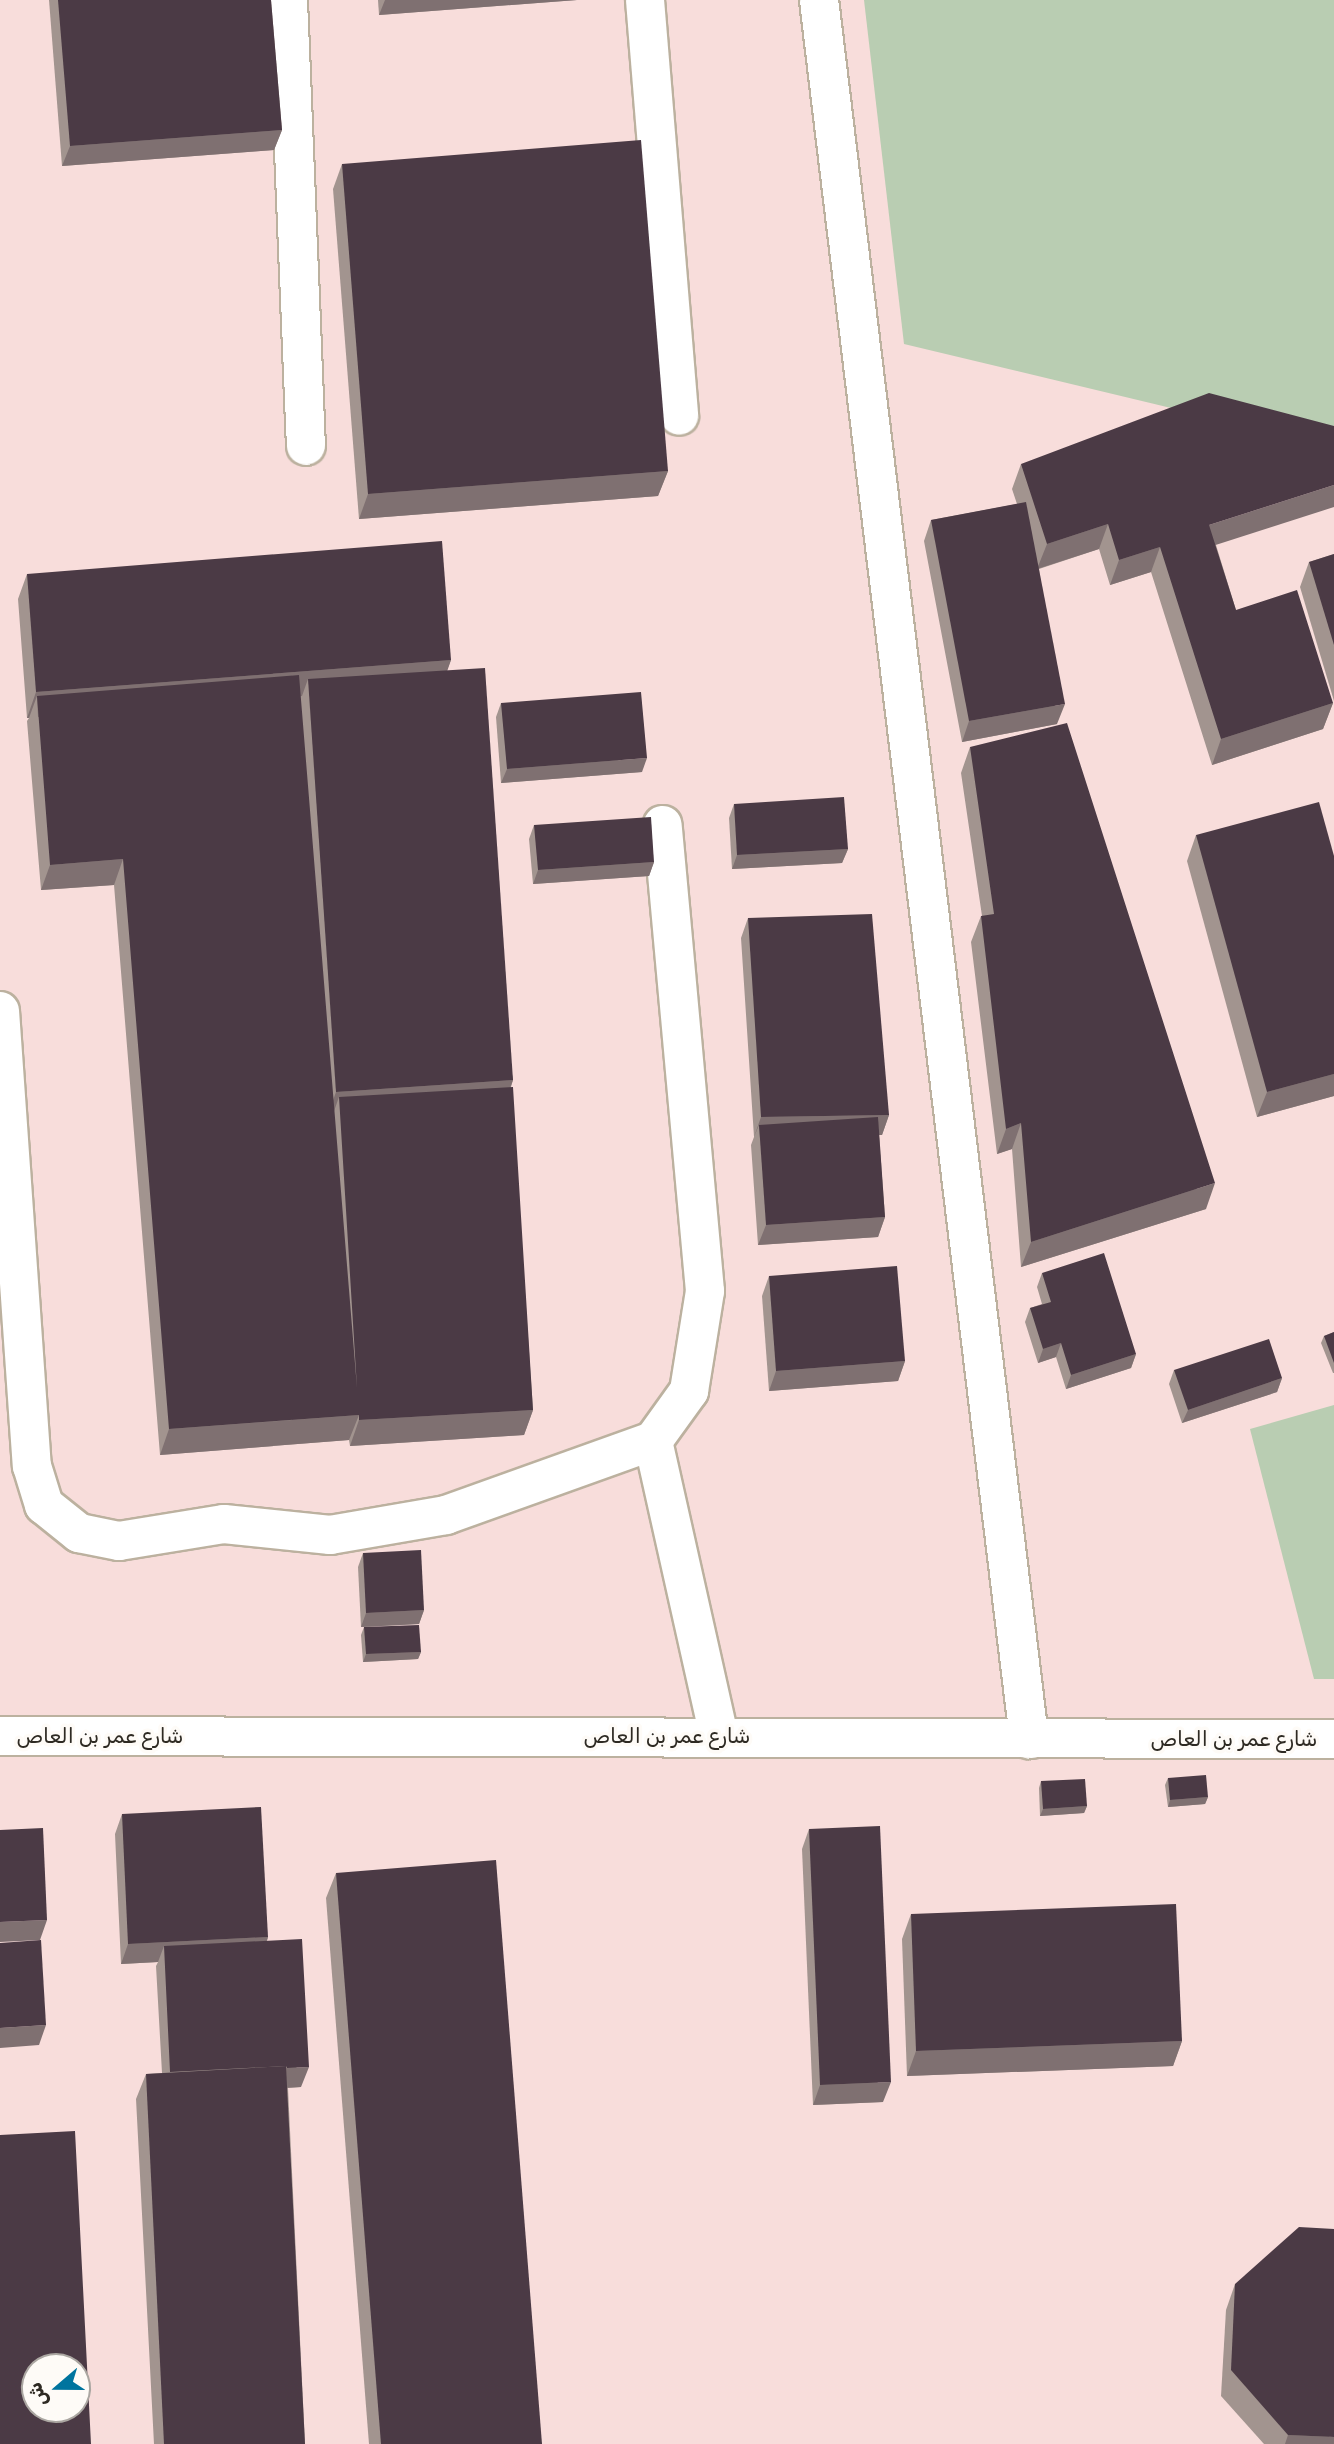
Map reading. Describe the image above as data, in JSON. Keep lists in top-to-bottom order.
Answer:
{
  "streets": {
    "street": ["شارع عمر بن العاص"]
  },
  "north": "left"
}
